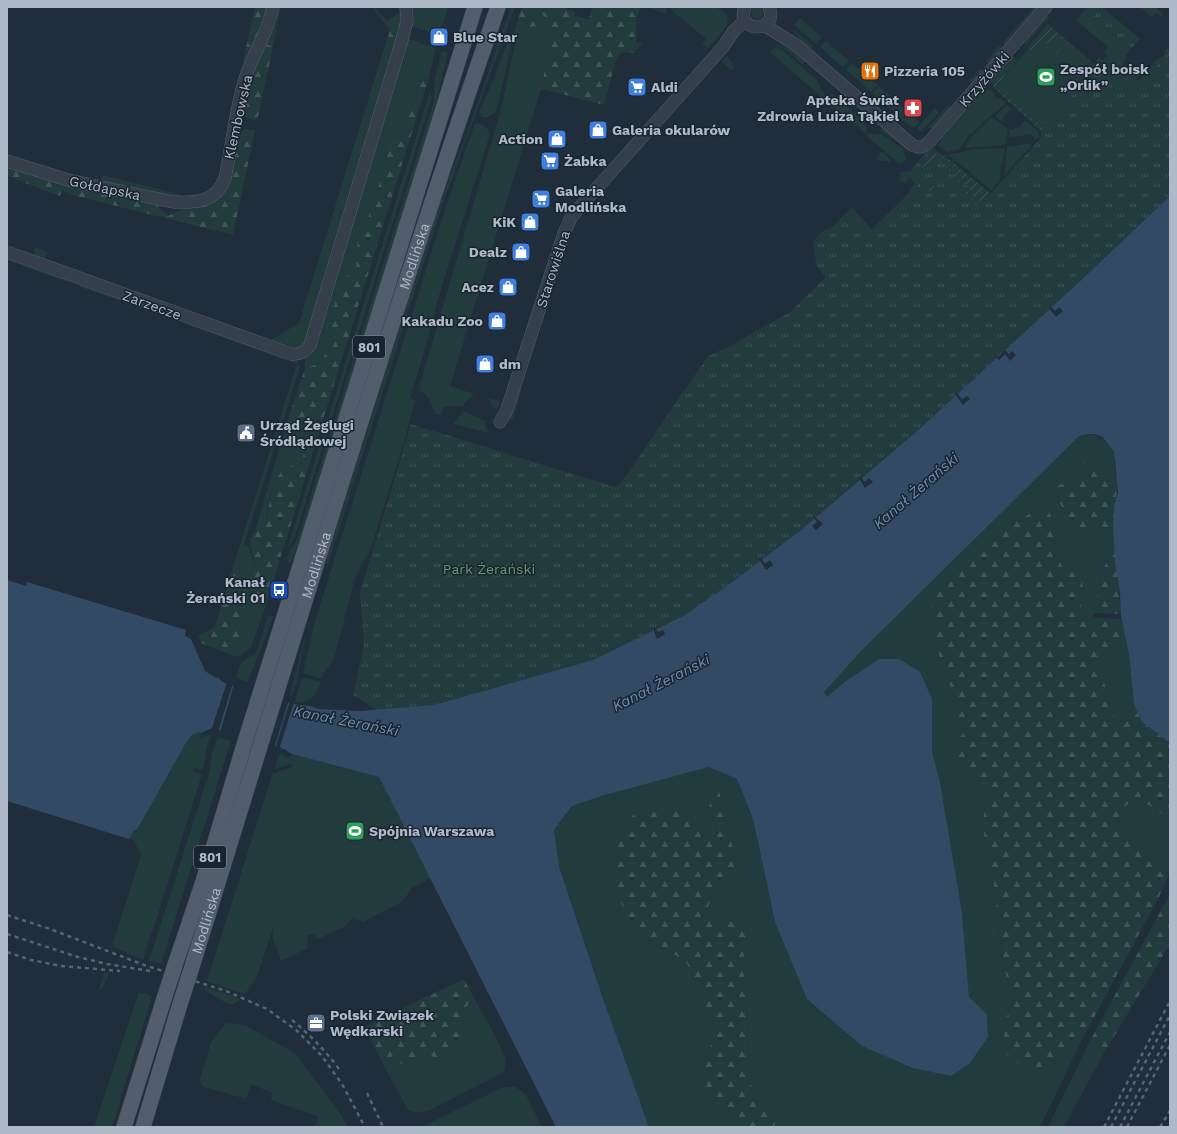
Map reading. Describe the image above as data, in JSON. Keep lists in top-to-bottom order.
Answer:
{
  "streets": {
    "main road": ["Modlińska", "801"],
    "street": [
      "Krzyżówki",
      "Klembowska",
      "Gołdapska",
      "Starowiślna",
      "Zarzecze"
    ]
  },
  "crossings": [
    ["Klembowska", "Gołdapska"]
  ],
  "water": ["Kanał Żerański"],
  "parks": ["Park Żerański"],
  "places": {
    "shop": [
      "Blue Star",
      "Galeria okularów",
      "Action",
      "KiK",
      "Dealz",
      "Acez",
      "Kakadu Zoo",
      "dm"
    ],
    "restaurant": ["Pizzeria 105"],
    "sports": ["Zespół boisk „Orlik”", "Spójnia Warszawa"],
    "supermarket": ["Aldi", "Żabka", "Galeria Modlińska"],
    "pharmacy": ["Apteka Świat Zdrowia Luiza Tąkiel"],
    "public building": ["Urząd Żeglugi Śródlądowej"],
    "bus stop": ["Kanał Żerański 01"],
    "office": ["Polski Związek Wędkarski"]
  }
}
